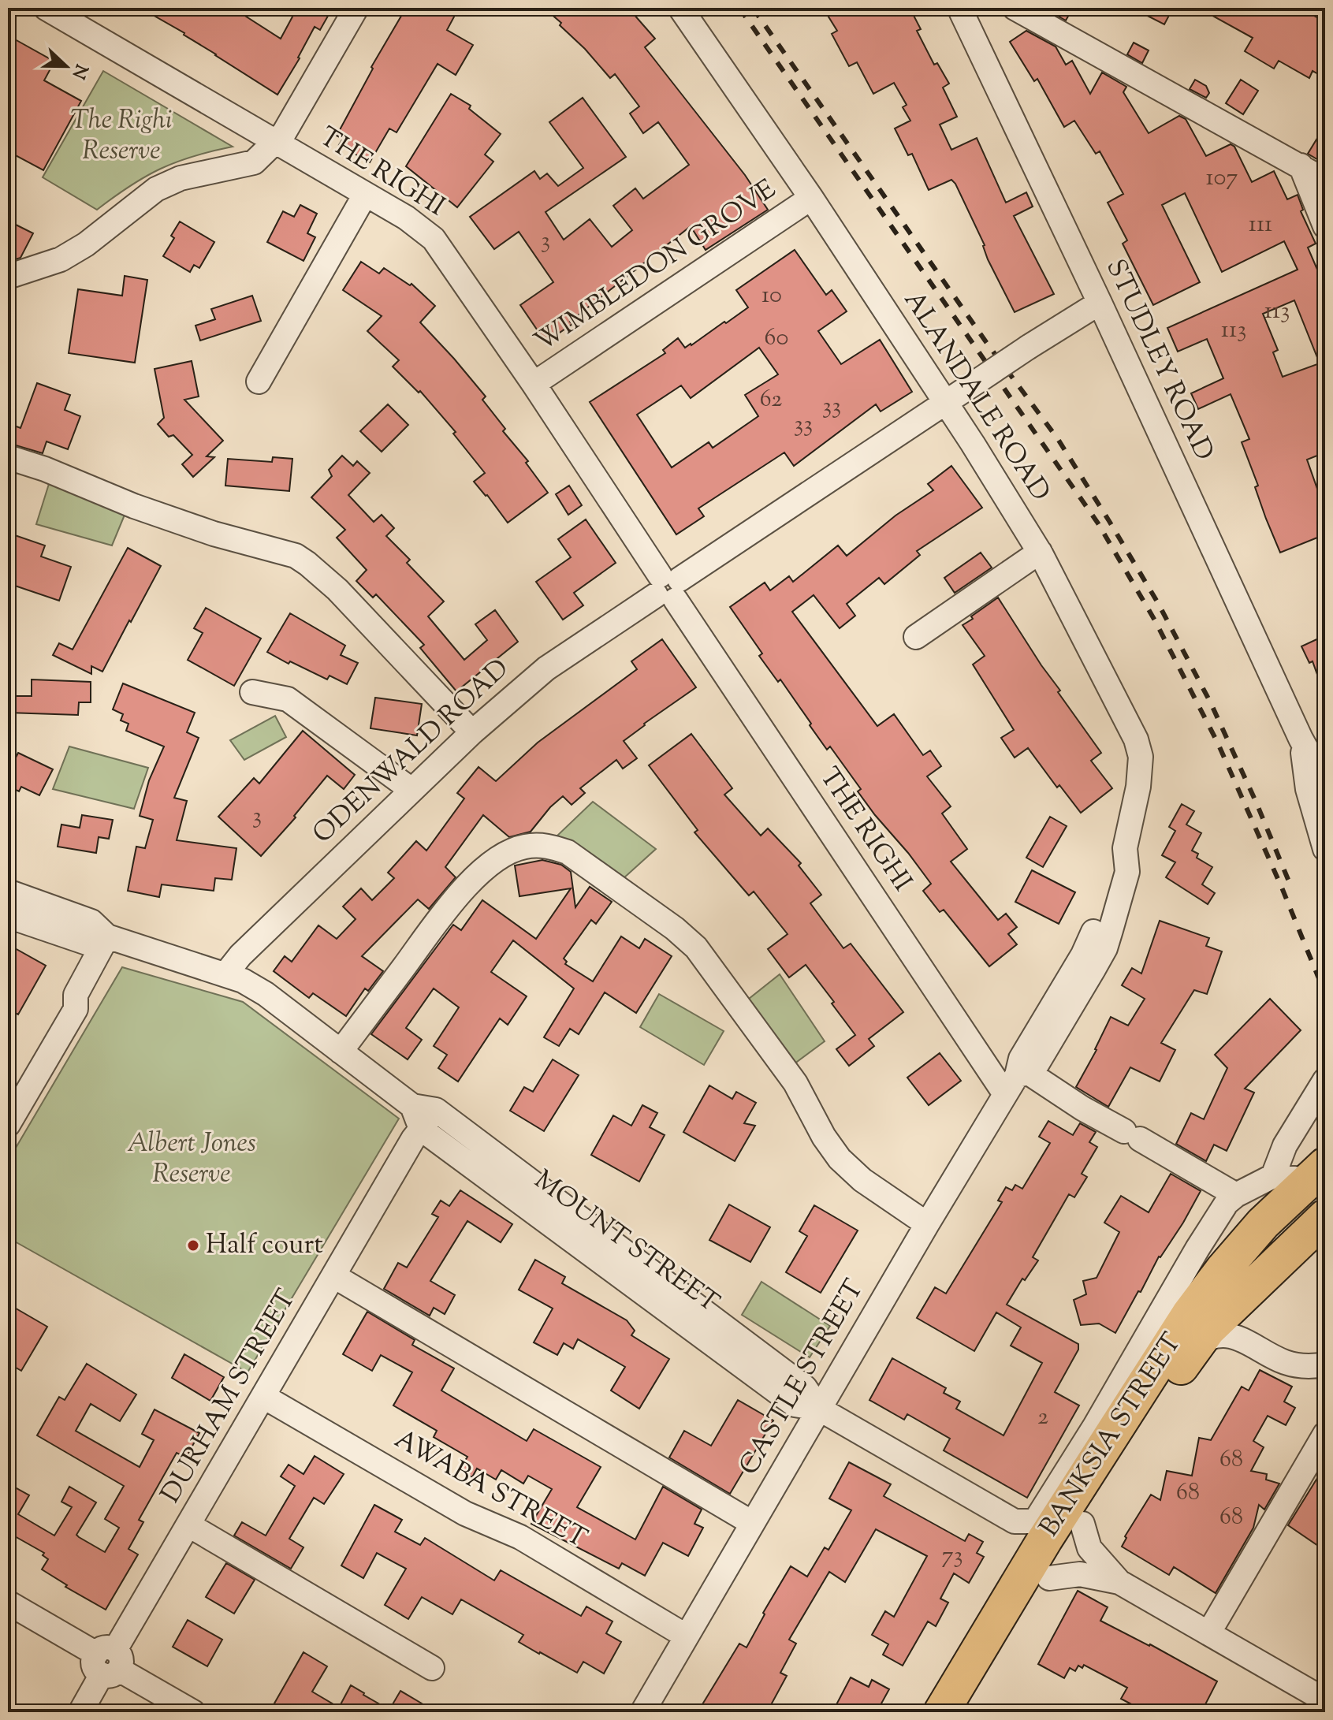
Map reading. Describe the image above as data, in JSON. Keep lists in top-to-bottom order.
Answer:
{
  "streets": {
    "highway": ["BANKSIA STREET"],
    "street": [
      "THE RIGHI",
      "WIMBLEDON GROVE",
      "STUDLEY ROAD",
      "ALANDALE ROAD",
      "ODENWALD ROAD",
      "MOUNT STREET",
      "CASTLE STREET",
      "DURHAM STREET",
      "AWABA STREET"
    ]
  },
  "crossings": [
    ["THE RIGHI", "WIMBLEDON GROVE"],
    ["THE RIGHI", "ODENWALD ROAD"],
    ["THE RIGHI", "CASTLE STREET"],
    ["WIMBLEDON GROVE", "ALANDALE ROAD"],
    ["STUDLEY ROAD", "ODENWALD ROAD"],
    ["ALANDALE ROAD", "ODENWALD ROAD"],
    ["ALANDALE ROAD", "CASTLE STREET"],
    ["ODENWALD ROAD", "MOUNT STREET"],
    ["MOUNT STREET", "CASTLE STREET"],
    ["MOUNT STREET", "DURHAM STREET"],
    ["MOUNT STREET", "BANKSIA STREET"],
    ["CASTLE STREET", "AWABA STREET"],
    ["DURHAM STREET", "AWABA STREET"]
  ],
  "parks": ["The Righi Reserve", "Albert Jones Reserve"],
  "places": ["Half court"],
  "house_numbers": [
    "107",
    "111",
    "3",
    "10",
    "113",
    "113",
    "60",
    "62",
    "33",
    "33",
    "3",
    "2",
    "68",
    "68",
    "68",
    "73"
  ],
  "north": "right"
}
